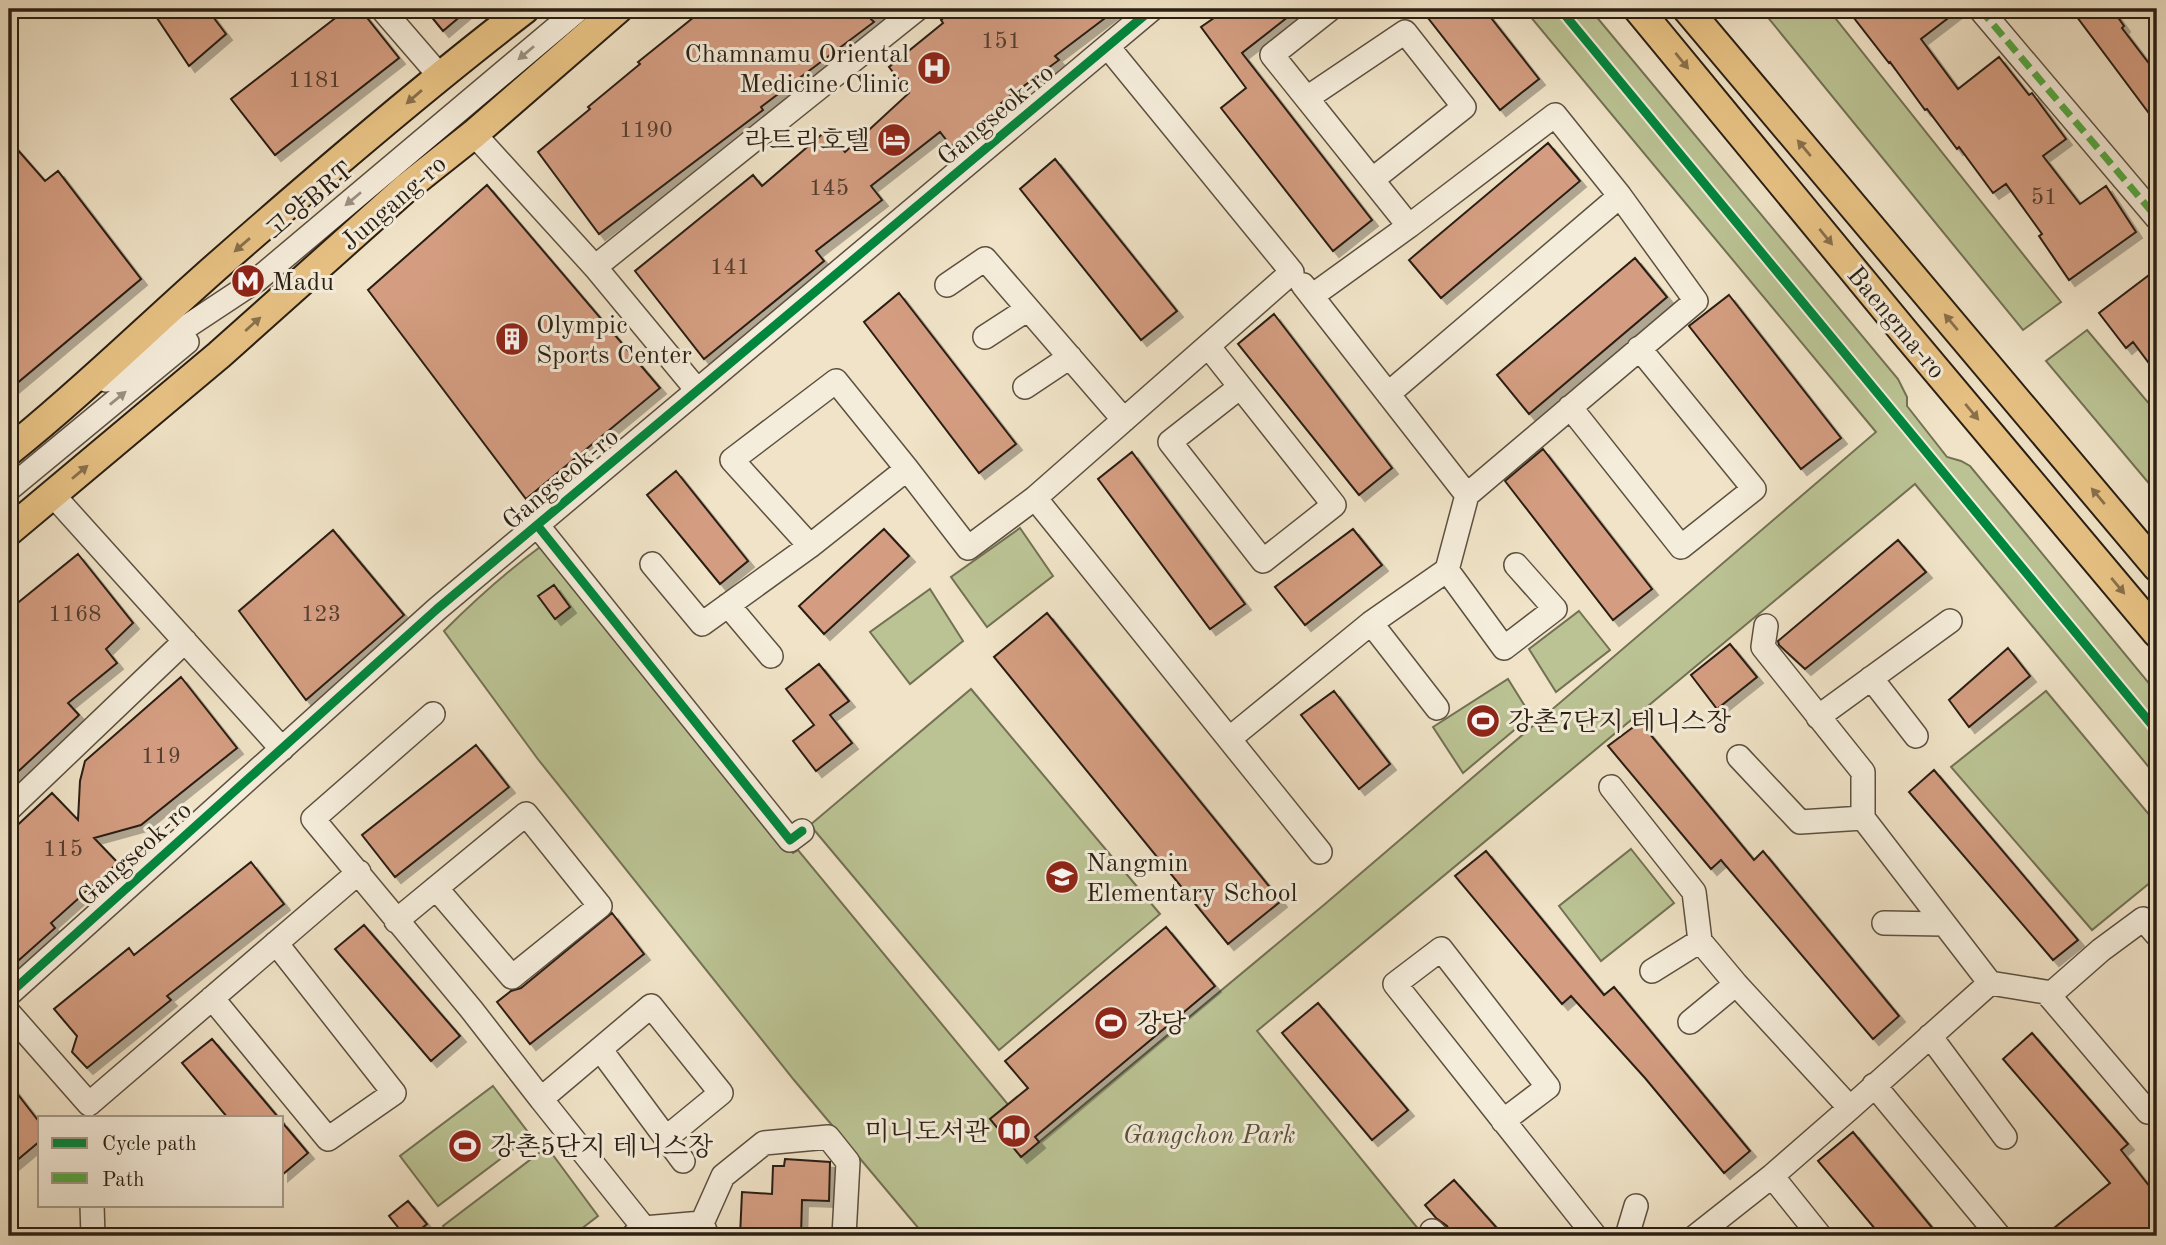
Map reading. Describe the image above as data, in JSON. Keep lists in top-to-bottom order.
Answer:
{
  "streets": {
    "main road": ["Jungang-ro", "Baengma-ro"],
    "street": ["Gangseok-ro", "고양BRT"]
  },
  "crossings": [
    ["고양BRT", "Jungang-ro"]
  ],
  "parks": ["Gangchon Park"],
  "places": {
    "hospital": ["Chamnamu Oriental Medicine Clinic"],
    "hotel": ["라트리호텔"],
    "metro station": ["Madu"],
    "building": ["Olympic Sports Center"],
    "sports": ["강촌7단지 테니스장", "강당", "강촌5단지 테니스장"],
    "school or university": ["Nangmin Elementary School"],
    "library": ["미니도서관"]
  },
  "house_numbers": [
    "151",
    "1181",
    "1190",
    "145",
    "51",
    "141",
    "1168",
    "123",
    "119",
    "115"
  ],
  "legend": ["Cycle path", "Path"]
}
